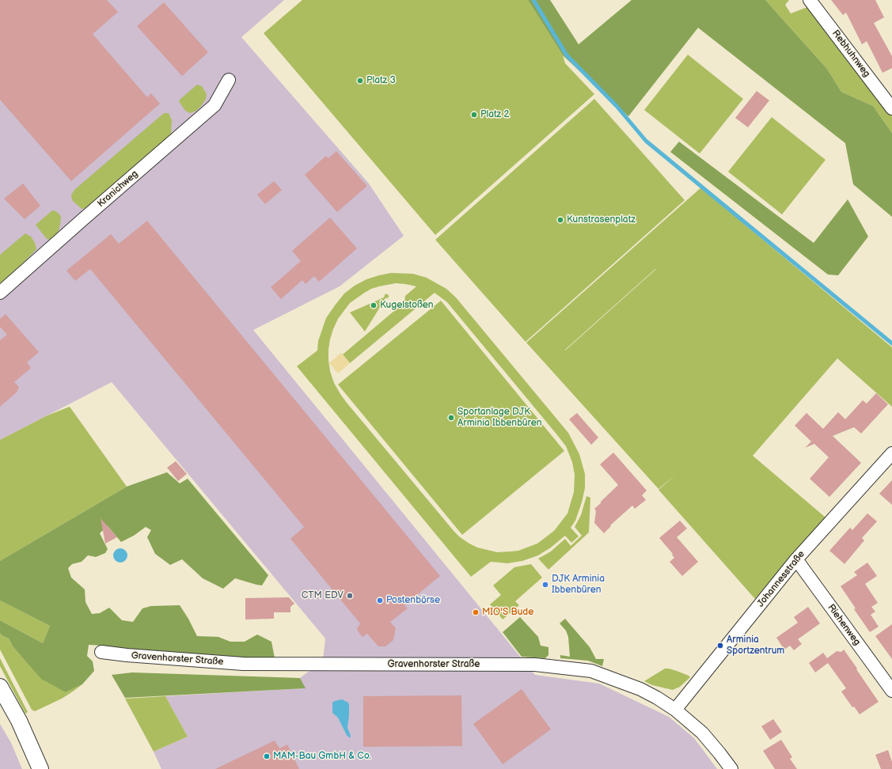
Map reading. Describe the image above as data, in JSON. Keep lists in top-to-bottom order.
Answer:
{
  "streets": {
    "street": [
      "Rebhuhnweg",
      "Kranichweg",
      "Johannesstraße",
      "Riehenweg",
      "Gravenhorster Straße"
    ]
  },
  "crossings": [
    ["Johannesstraße", "Riehenweg"],
    ["Johannesstraße", "Gravenhorster Straße"]
  ],
  "places": [
    "Platz 3",
    "Platz 2",
    "Kunstrasenplatz",
    "Kugelstoßen",
    "Sportanlage DJK Arminia Ibbenbüren",
    "DJK Arminia Ibbenbüren",
    "CTM EDV",
    "Postenbörse",
    "MIO'S Bude",
    "Arminia Sportzentrum",
    "MAM-Bau GmbH & Co."
  ]
}
